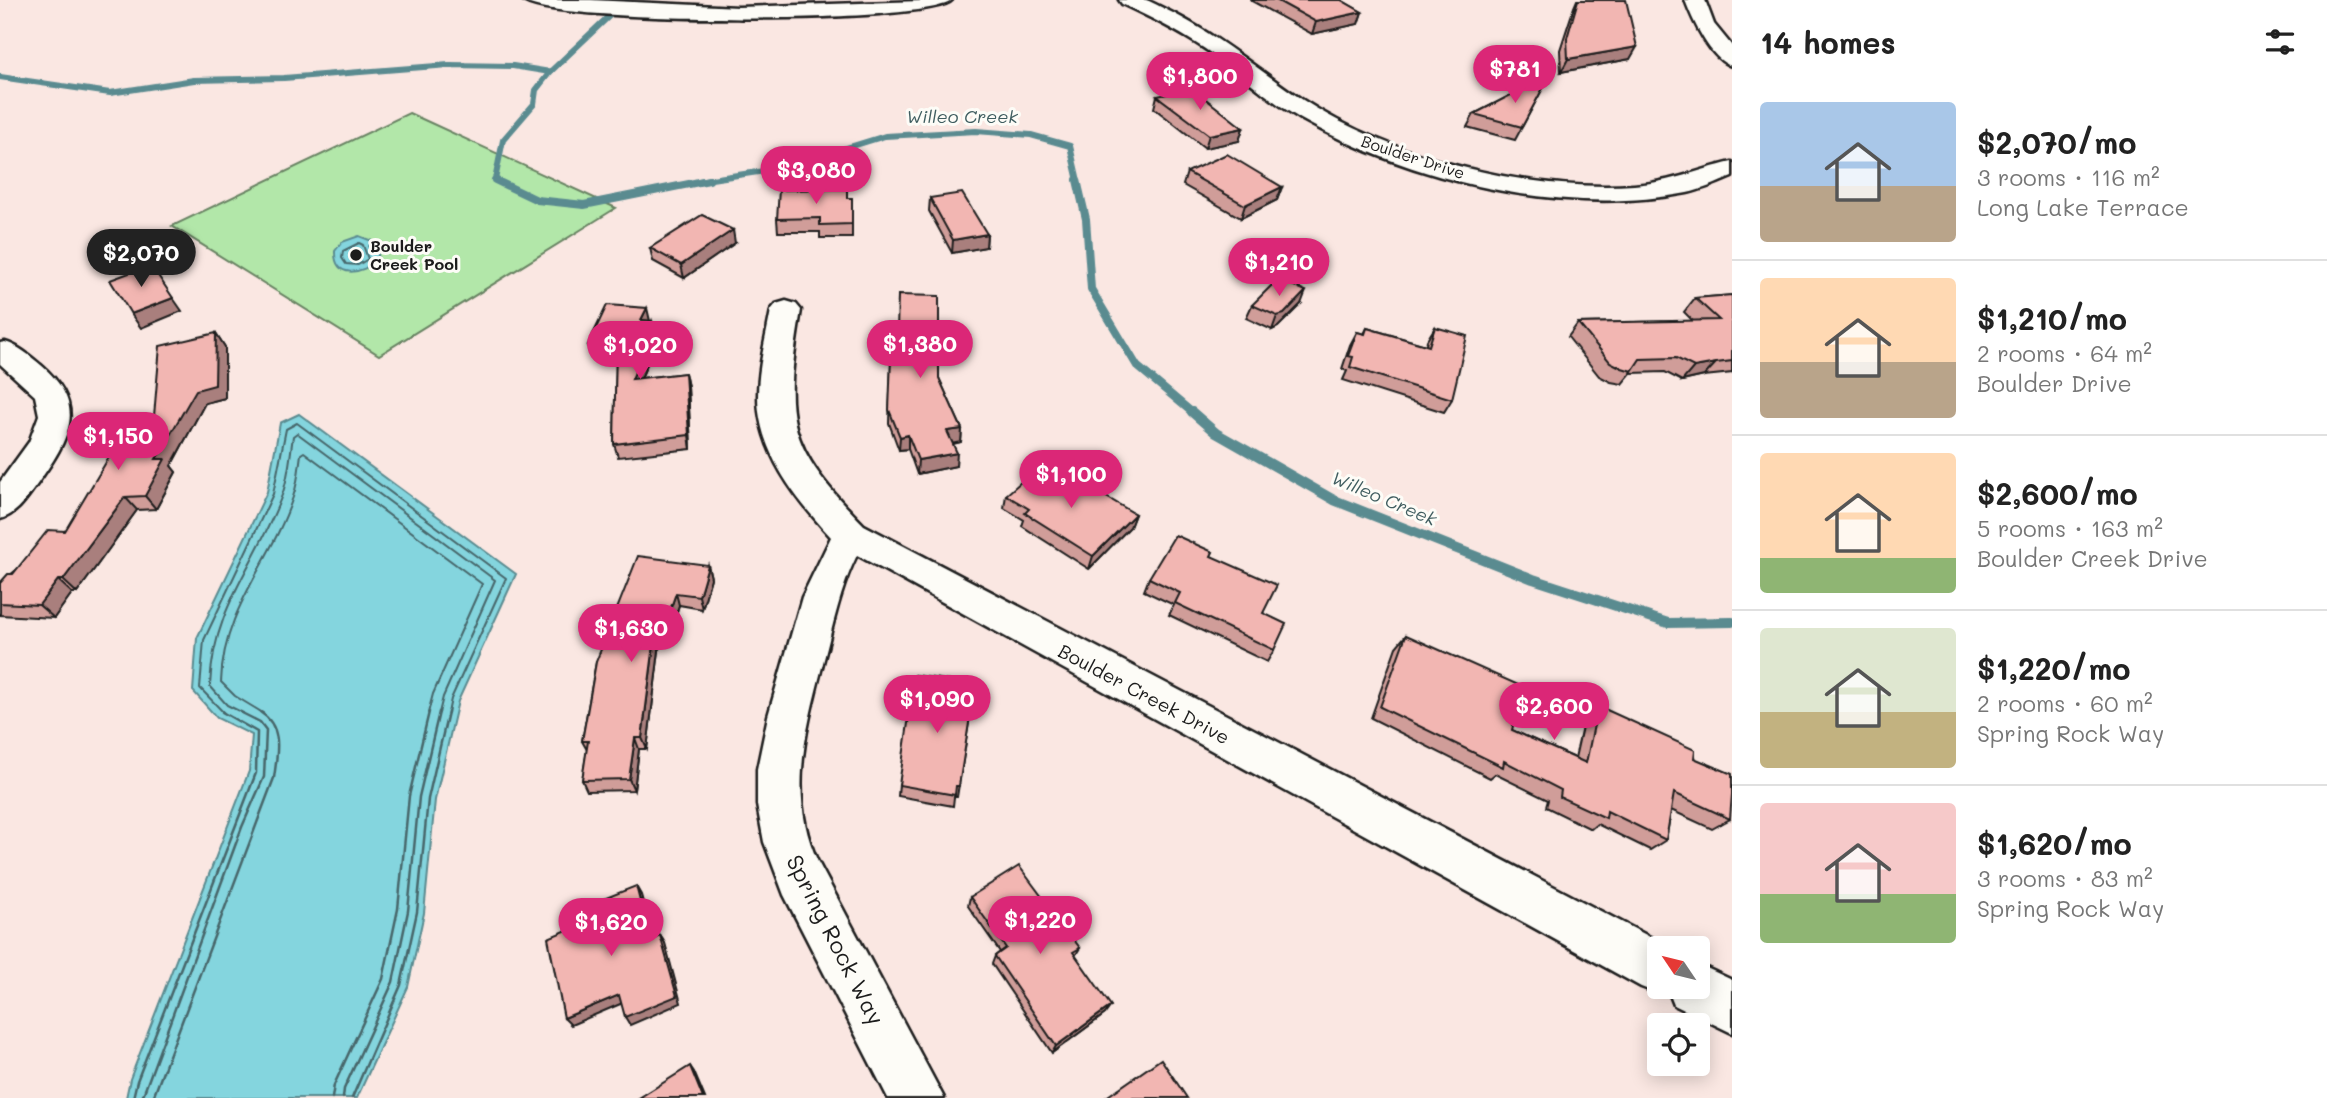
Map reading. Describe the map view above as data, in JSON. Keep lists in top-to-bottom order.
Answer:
{
  "streets": {
    "street": ["Boulder Drive", "Boulder Creek Drive", "Spring Rock Way"]
  },
  "crossings": [
    ["Boulder Creek Drive", "Spring Rock Way"]
  ],
  "water": ["Willeo Creek"],
  "places": ["Boulder Creek Pool"],
  "north": "top left",
  "page": {
    "heading": "14 homes",
    "price": [
      "$781",
      "$1,800",
      "$3,080",
      "$2,070",
      "$1,210",
      "$1,380",
      "$1,020",
      "$1,150",
      "$1,100",
      "$1,630",
      "$1,090",
      "$2,600",
      "$1,220",
      "$1,620"
    ],
    "list": [
      {
        "name": "$2,070/mo",
        "note": "3 rooms · 116 m² · Long Lake Terrace"
      },
      {
        "name": "$1,210/mo",
        "note": "2 rooms · 64 m² · Boulder Drive"
      },
      {
        "name": "$2,600/mo",
        "note": "5 rooms · 163 m² · Boulder Creek Drive"
      },
      {
        "name": "$1,220/mo",
        "note": "2 rooms · 60 m² · Spring Rock Way"
      },
      {
        "name": "$1,620/mo",
        "note": "3 rooms · 83 m² · Spring Rock Way"
      }
    ]
  }
}
